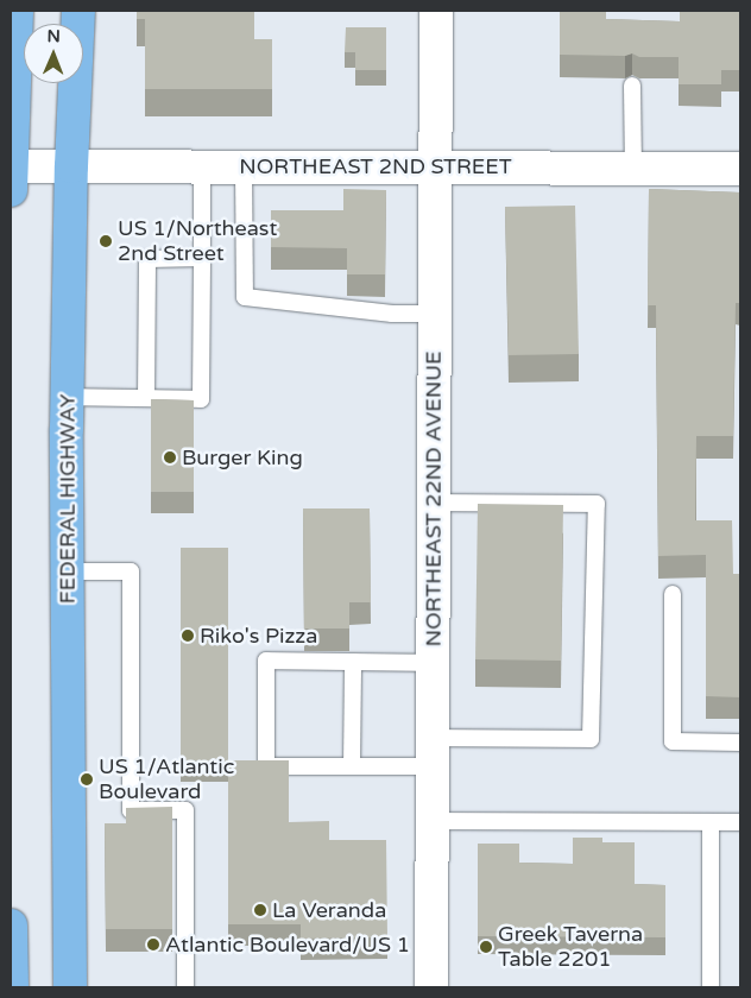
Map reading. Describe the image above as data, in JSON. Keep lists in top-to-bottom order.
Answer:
{
  "streets": {
    "main road": ["FEDERAL HIGHWAY"],
    "street": ["NORTHEAST 2ND STREET", "NORTHEAST 22ND AVENUE"]
  },
  "crossings": [
    ["NORTHEAST 2ND STREET", "FEDERAL HIGHWAY"],
    ["NORTHEAST 2ND STREET", "NORTHEAST 22ND AVENUE"]
  ],
  "places": [
    "US 1/Northeast 2nd Street",
    "Burger King",
    "Riko's Pizza",
    "US 1/Atlantic Boulevard",
    "La Veranda",
    "Atlantic Boulevard/US 1",
    "Greek Taverna Table 2201"
  ],
  "north": "top"
}
